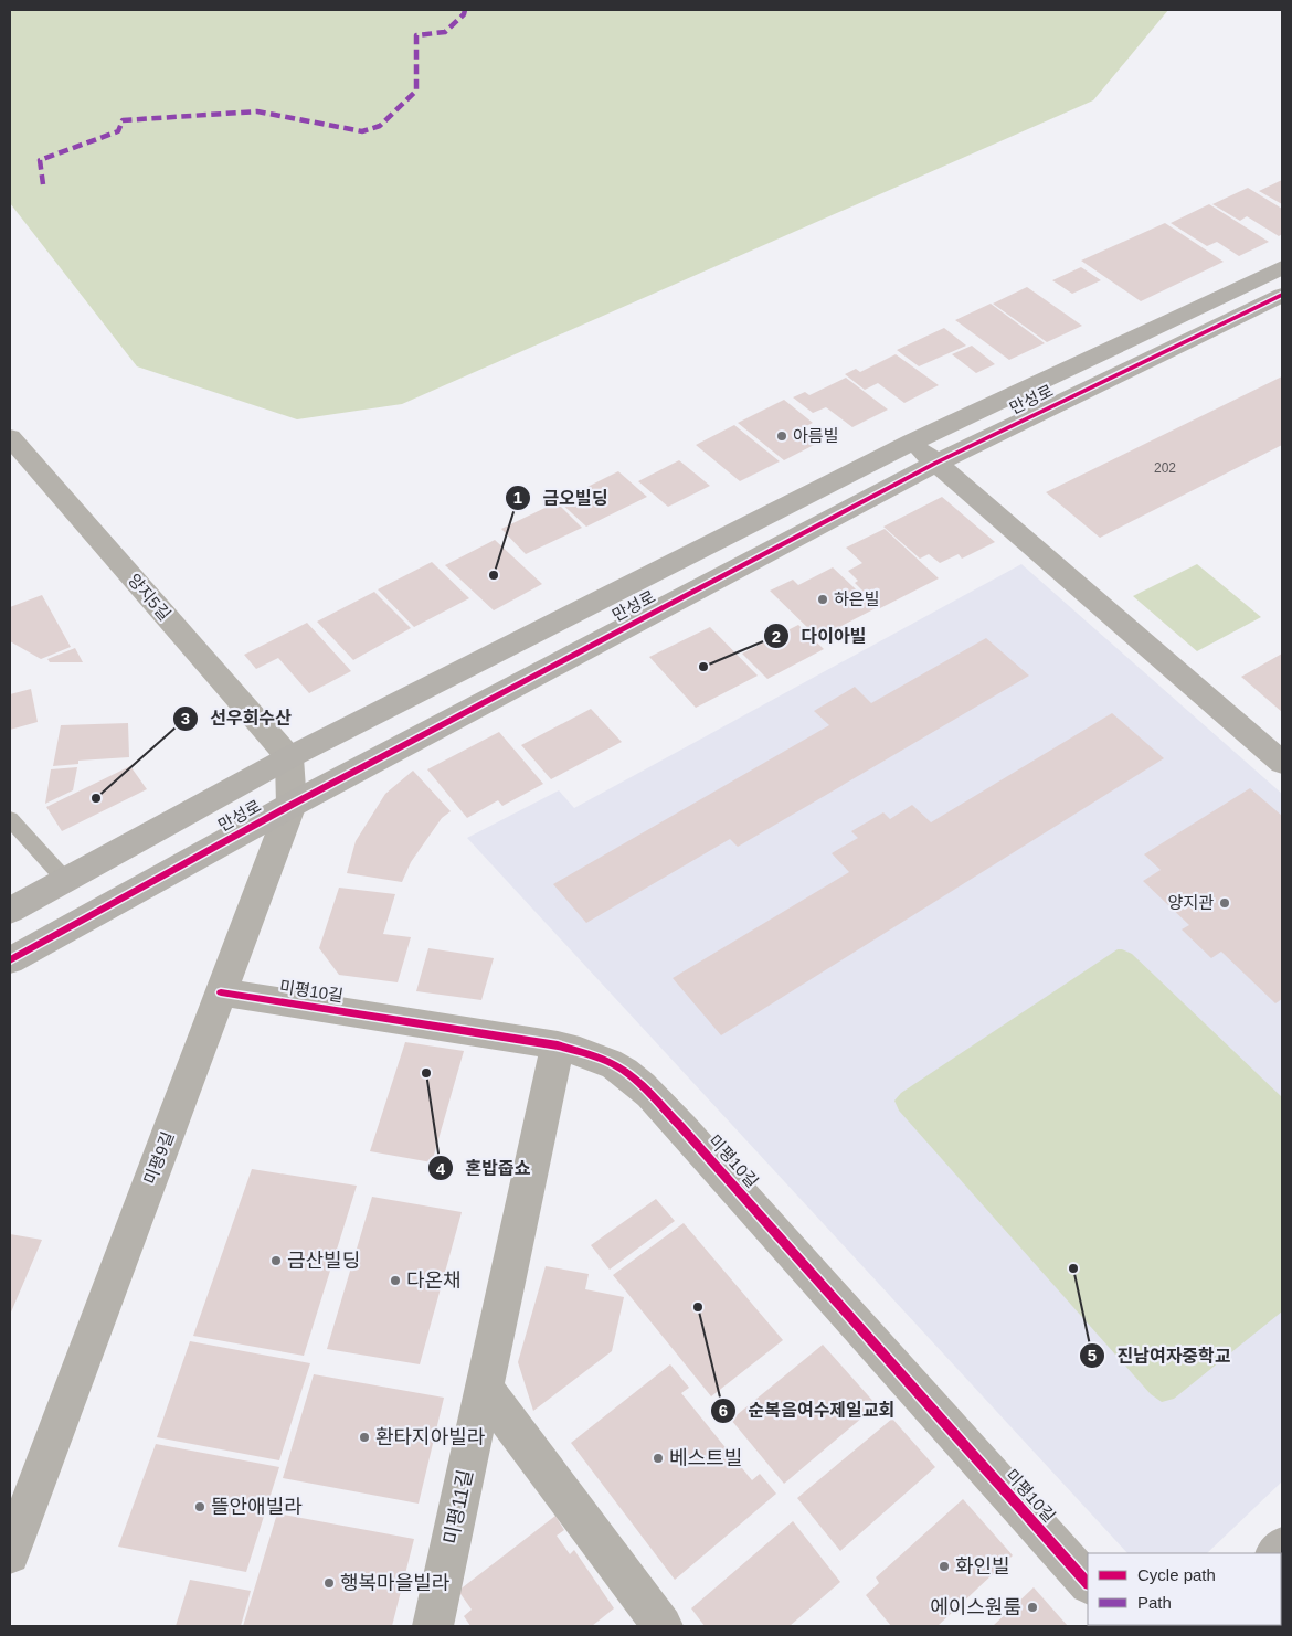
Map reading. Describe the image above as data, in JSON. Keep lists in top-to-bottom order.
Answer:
{
  "streets": {
    "street": [
      "만성로",
      "양지5길",
      "미평10길",
      "미평9길",
      "미평11길"
    ]
  },
  "crossings": [
    ["만성로", "양지5길"],
    ["만성로", "미평9길"],
    ["양지5길", "미평9길"],
    ["미평10길", "미평9길"]
  ],
  "places": [
    "아름빌",
    "금오빌딩",
    "하은빌",
    "다이아빌",
    "선우회수산",
    "양지관",
    "혼밥줍쇼",
    "금산빌딩",
    "진남여자중학교",
    "다온채",
    "순복음여수제일교회",
    "환타지아빌라",
    "베스트빌",
    "뜰안애빌라",
    "화인빌",
    "행복마을빌라",
    "에이스원룸"
  ],
  "house_numbers": ["202"],
  "legend": ["Cycle path", "Path"]
}
